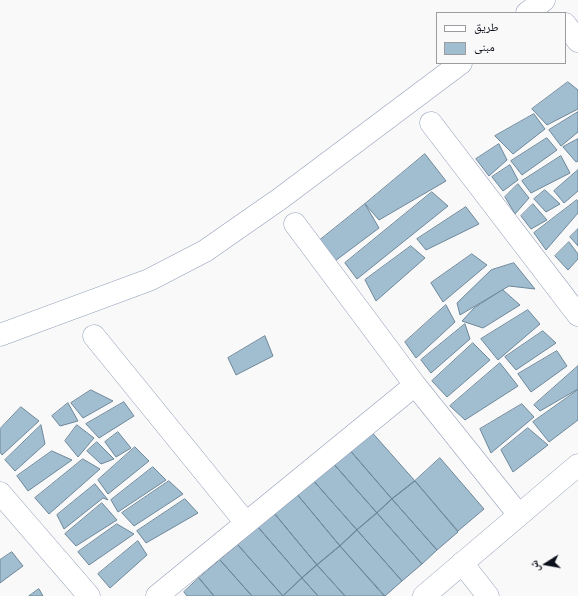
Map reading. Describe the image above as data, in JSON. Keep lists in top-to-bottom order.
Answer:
{
  "legend": ["طريق", "مبنى"],
  "north": "left"
}
